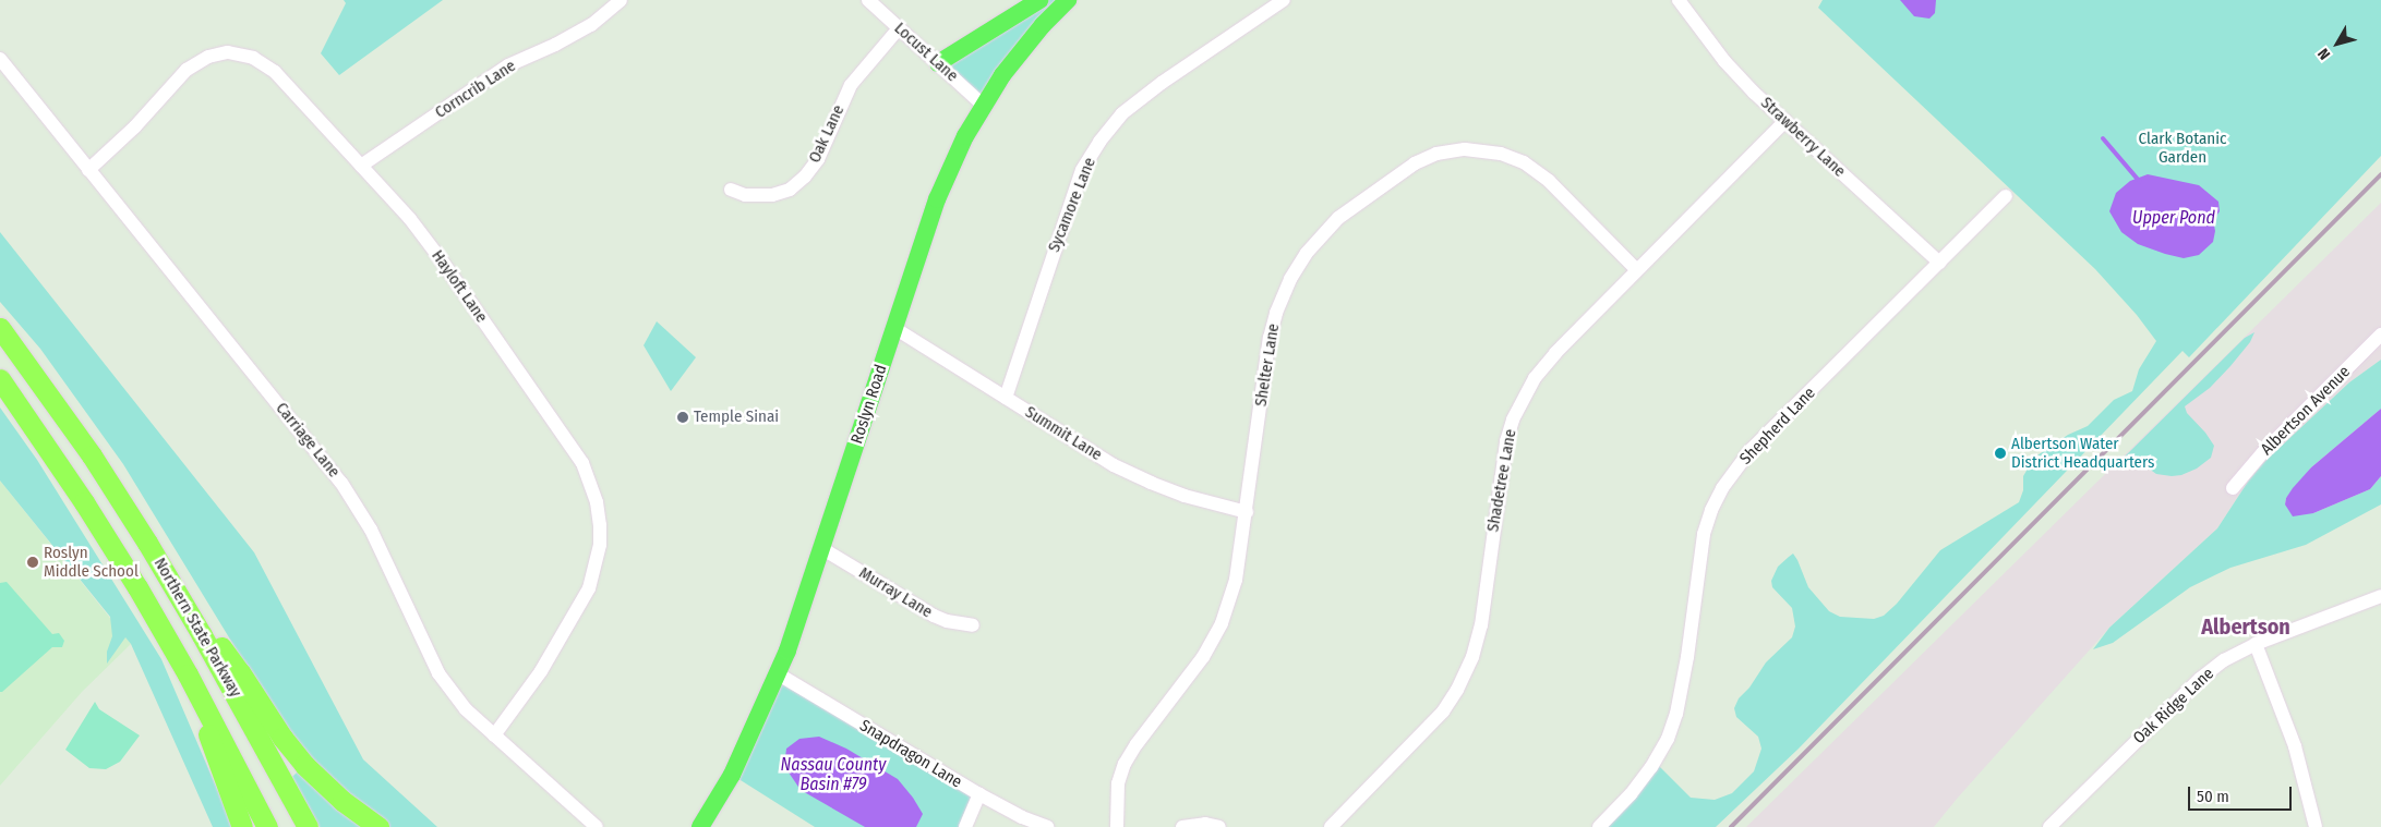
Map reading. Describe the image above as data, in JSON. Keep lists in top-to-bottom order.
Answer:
{
  "streets": {
    "highway": ["Northern State Parkway"],
    "main road": ["Roslyn Road"],
    "street": [
      "Locust Lane",
      "Corncrib Lane",
      "Oak Lane",
      "Strawberry Lane",
      "Sycamore Lane",
      "Hayloft Lane",
      "Shelter Lane",
      "Albertson Avenue",
      "Shepherd Lane",
      "Summit Lane",
      "Carriage Lane",
      "Shadetree Lane",
      "Murray Lane",
      "Oak Ridge Lane",
      "Snapdragon Lane"
    ]
  },
  "crossings": [
    ["Locust Lane", "Oak Lane"],
    ["Locust Lane", "Roslyn Road"],
    ["Corncrib Lane", "Hayloft Lane"],
    ["Strawberry Lane", "Shepherd Lane"],
    ["Strawberry Lane", "Shadetree Lane"],
    ["Sycamore Lane", "Summit Lane"],
    ["Hayloft Lane", "Carriage Lane"],
    ["Shelter Lane", "Summit Lane"],
    ["Shelter Lane", "Shadetree Lane"],
    ["Roslyn Road", "Summit Lane"],
    ["Roslyn Road", "Murray Lane"],
    ["Roslyn Road", "Snapdragon Lane"]
  ],
  "districts": ["Albertson"],
  "water": ["Upper Pond", "Nassau County Basin #79"],
  "parks": ["Clark Botanic Garden"],
  "places": ["Temple Sinai", "Albertson Water District Headquarters", "Roslyn Middle School"],
  "scale_bar": "50 m",
  "north": "bottom left"
}
